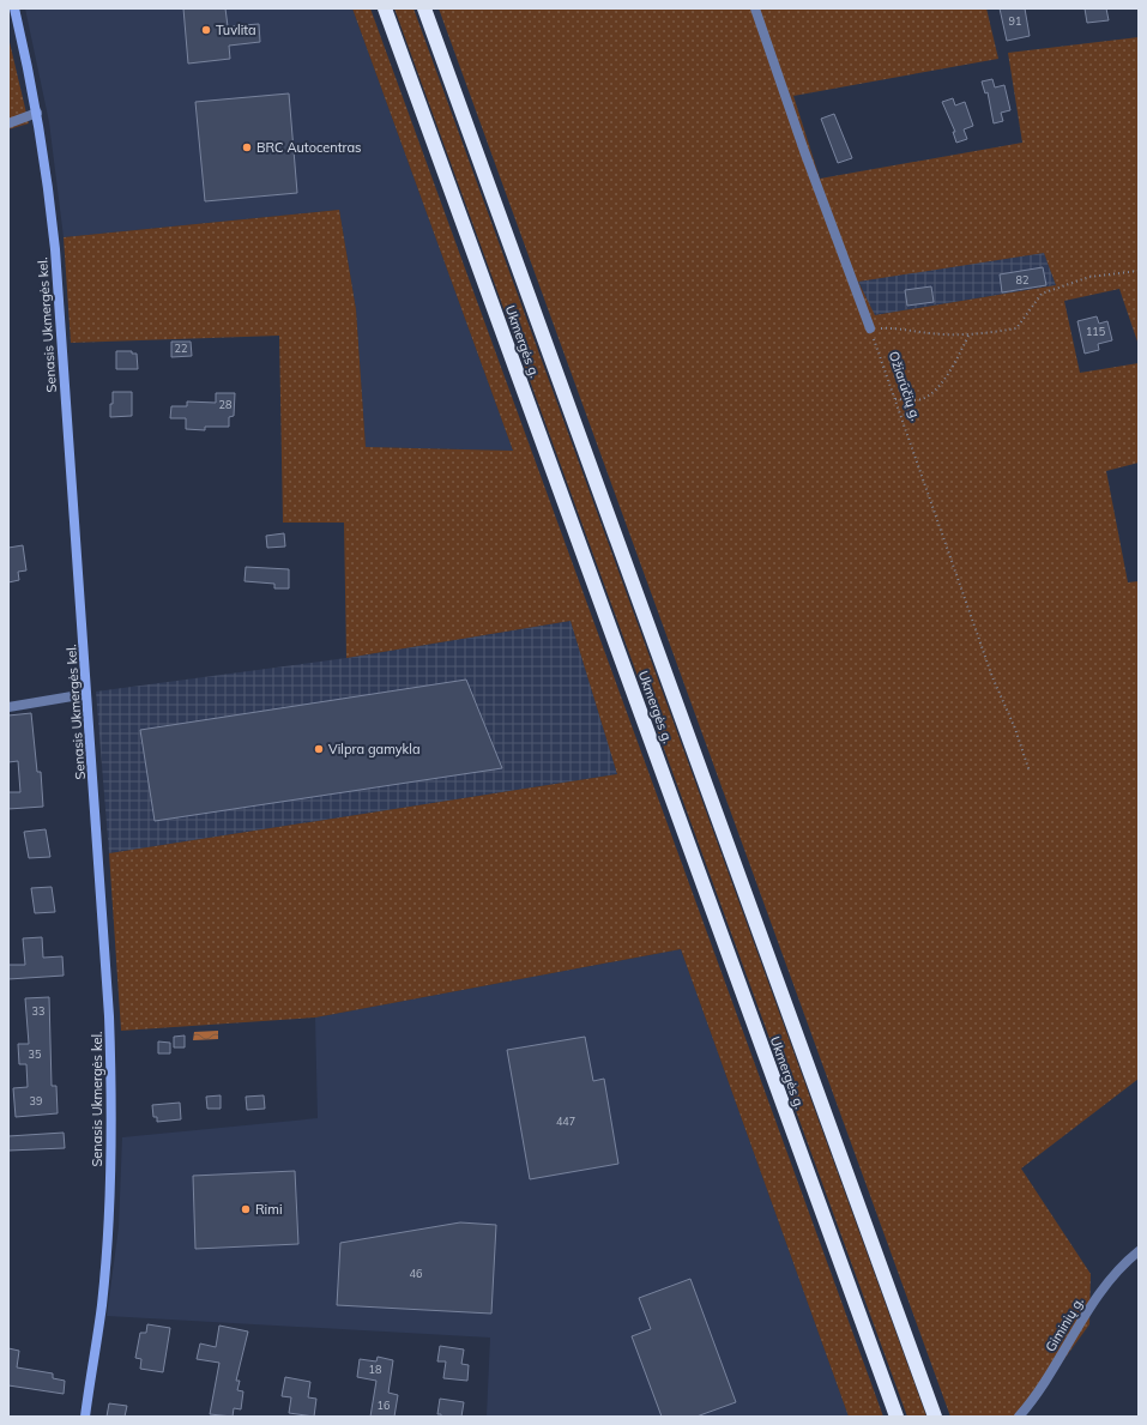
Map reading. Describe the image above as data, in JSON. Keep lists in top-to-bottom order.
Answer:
{
  "streets": {
    "highway": ["Ukmergės g."],
    "main road": ["Senasis Ukmergės kel."],
    "street": ["Giminių g."],
    "path": ["Ožiarūčių g."]
  },
  "places": [
    "Tuvlita",
    "BRC Autocentras",
    "Vilpra gamykla",
    "Rimi"
  ],
  "house_numbers": [
    "91",
    "82",
    "115",
    "22",
    "28",
    "33",
    "35",
    "39",
    "447",
    "46",
    "18",
    "16"
  ]
}
